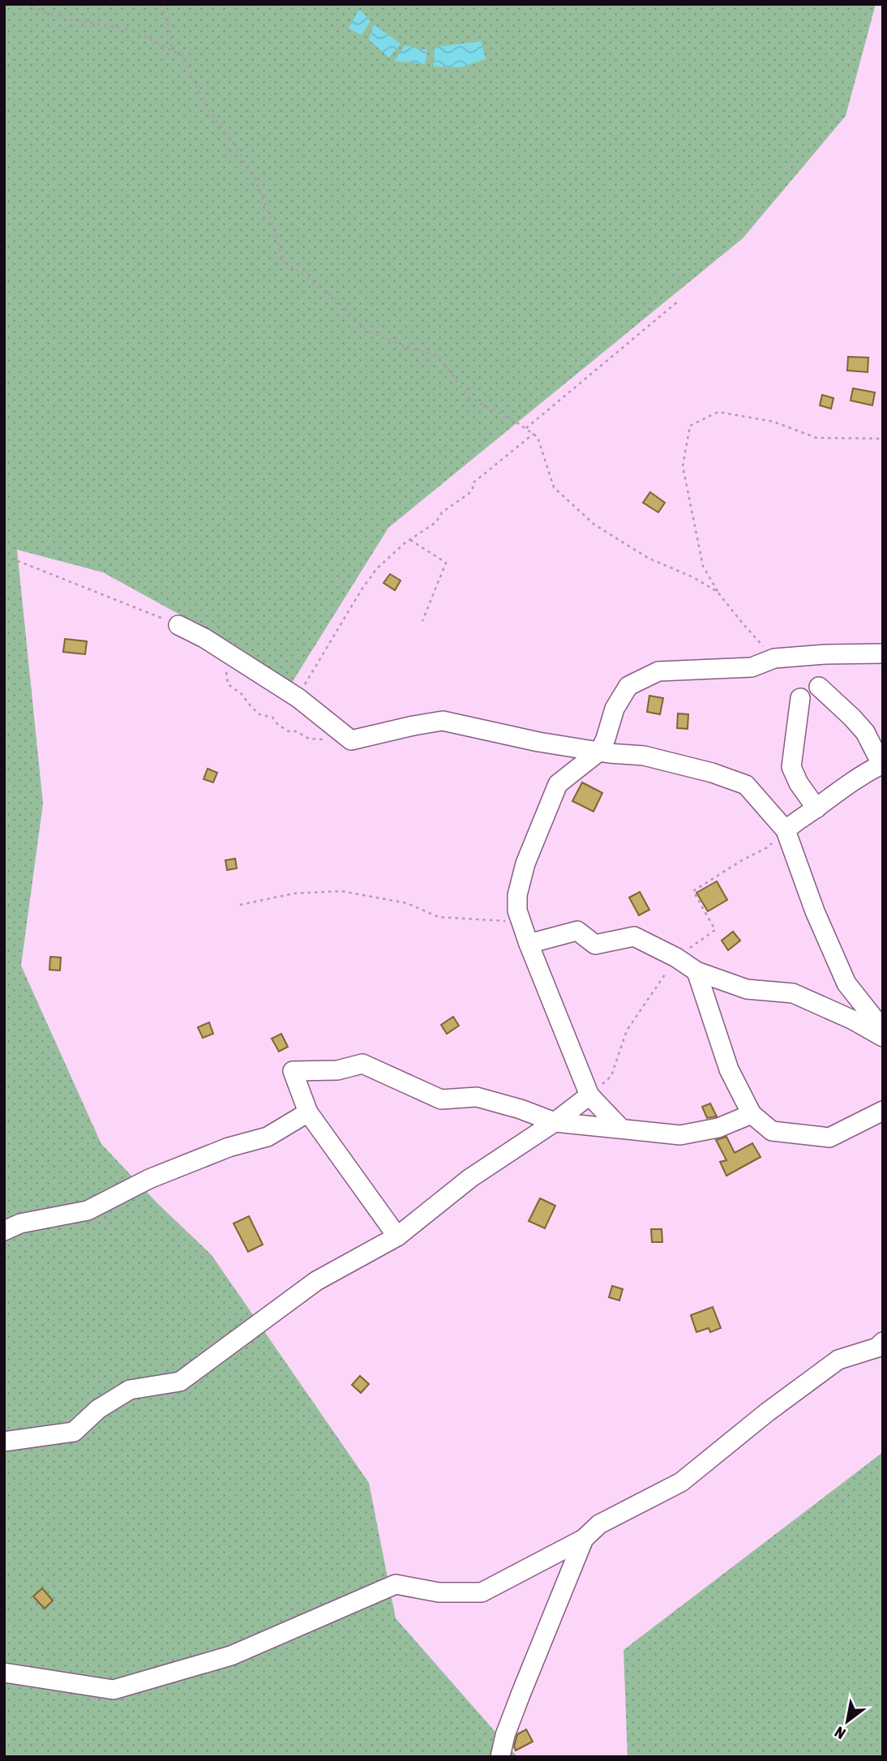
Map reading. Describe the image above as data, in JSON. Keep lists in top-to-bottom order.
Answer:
{
  "north": "bottom left"
}
